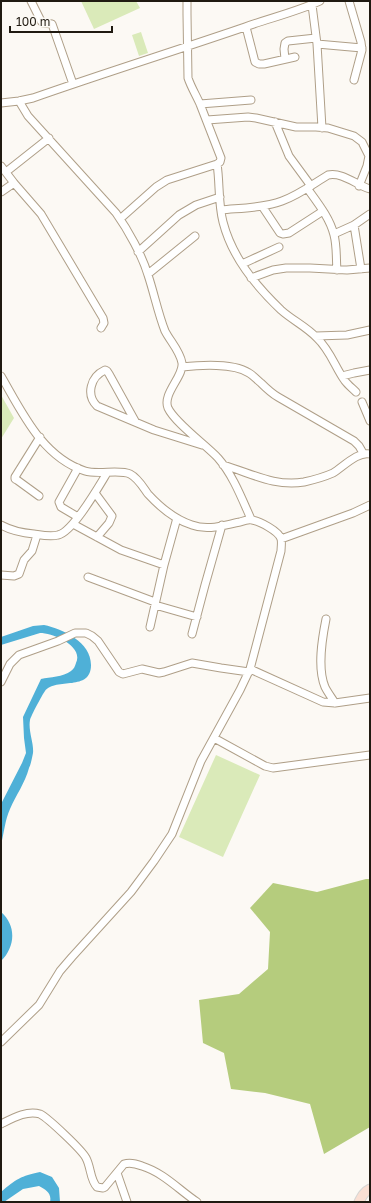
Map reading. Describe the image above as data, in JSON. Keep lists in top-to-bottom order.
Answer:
{
  "scale_bar": "100 m"
}
